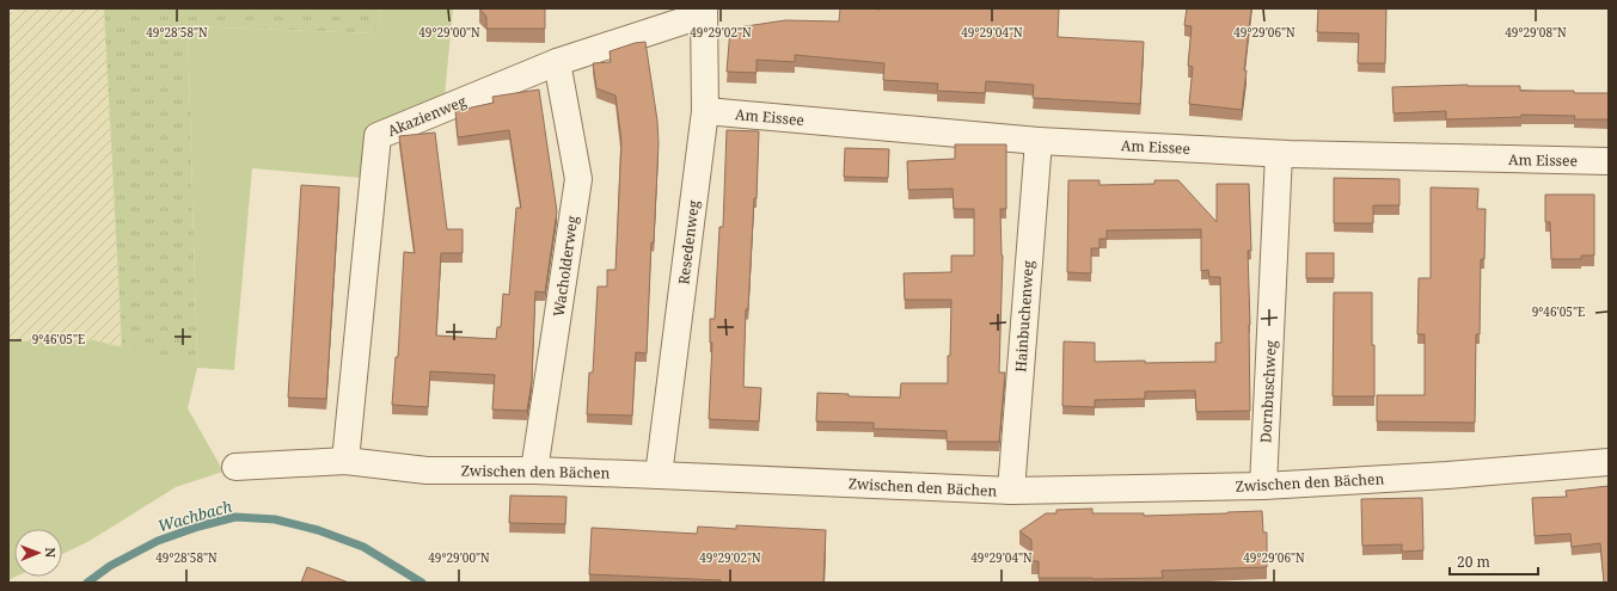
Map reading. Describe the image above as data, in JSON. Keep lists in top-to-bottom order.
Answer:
{
  "streets": {
    "street": [
      "Akazienweg",
      "Am Eissee",
      "Resedenweg",
      "Wacholderweg",
      "Hainbuchenweg",
      "Dornbuschweg",
      "Zwischen den Bächen"
    ]
  },
  "crossings": [
    ["Akazienweg", "Resedenweg"],
    ["Akazienweg", "Wacholderweg"],
    ["Akazienweg", "Zwischen den Bächen"],
    ["Am Eissee", "Resedenweg"],
    ["Am Eissee", "Hainbuchenweg"],
    ["Am Eissee", "Dornbuschweg"],
    ["Resedenweg", "Zwischen den Bächen"],
    ["Wacholderweg", "Zwischen den Bächen"],
    ["Hainbuchenweg", "Zwischen den Bächen"],
    ["Dornbuschweg", "Zwischen den Bächen"]
  ],
  "water": ["Wachbach"],
  "scale_bar": "20 m",
  "north": "right",
  "coordinates": [
    "49°28'58\"N",
    "49°29'00\"N",
    "49°29'02\"N",
    "49°29'04\"N",
    "49°29'06\"N",
    "49°29'08\"N",
    "9°46'05\"E"
  ]
}
